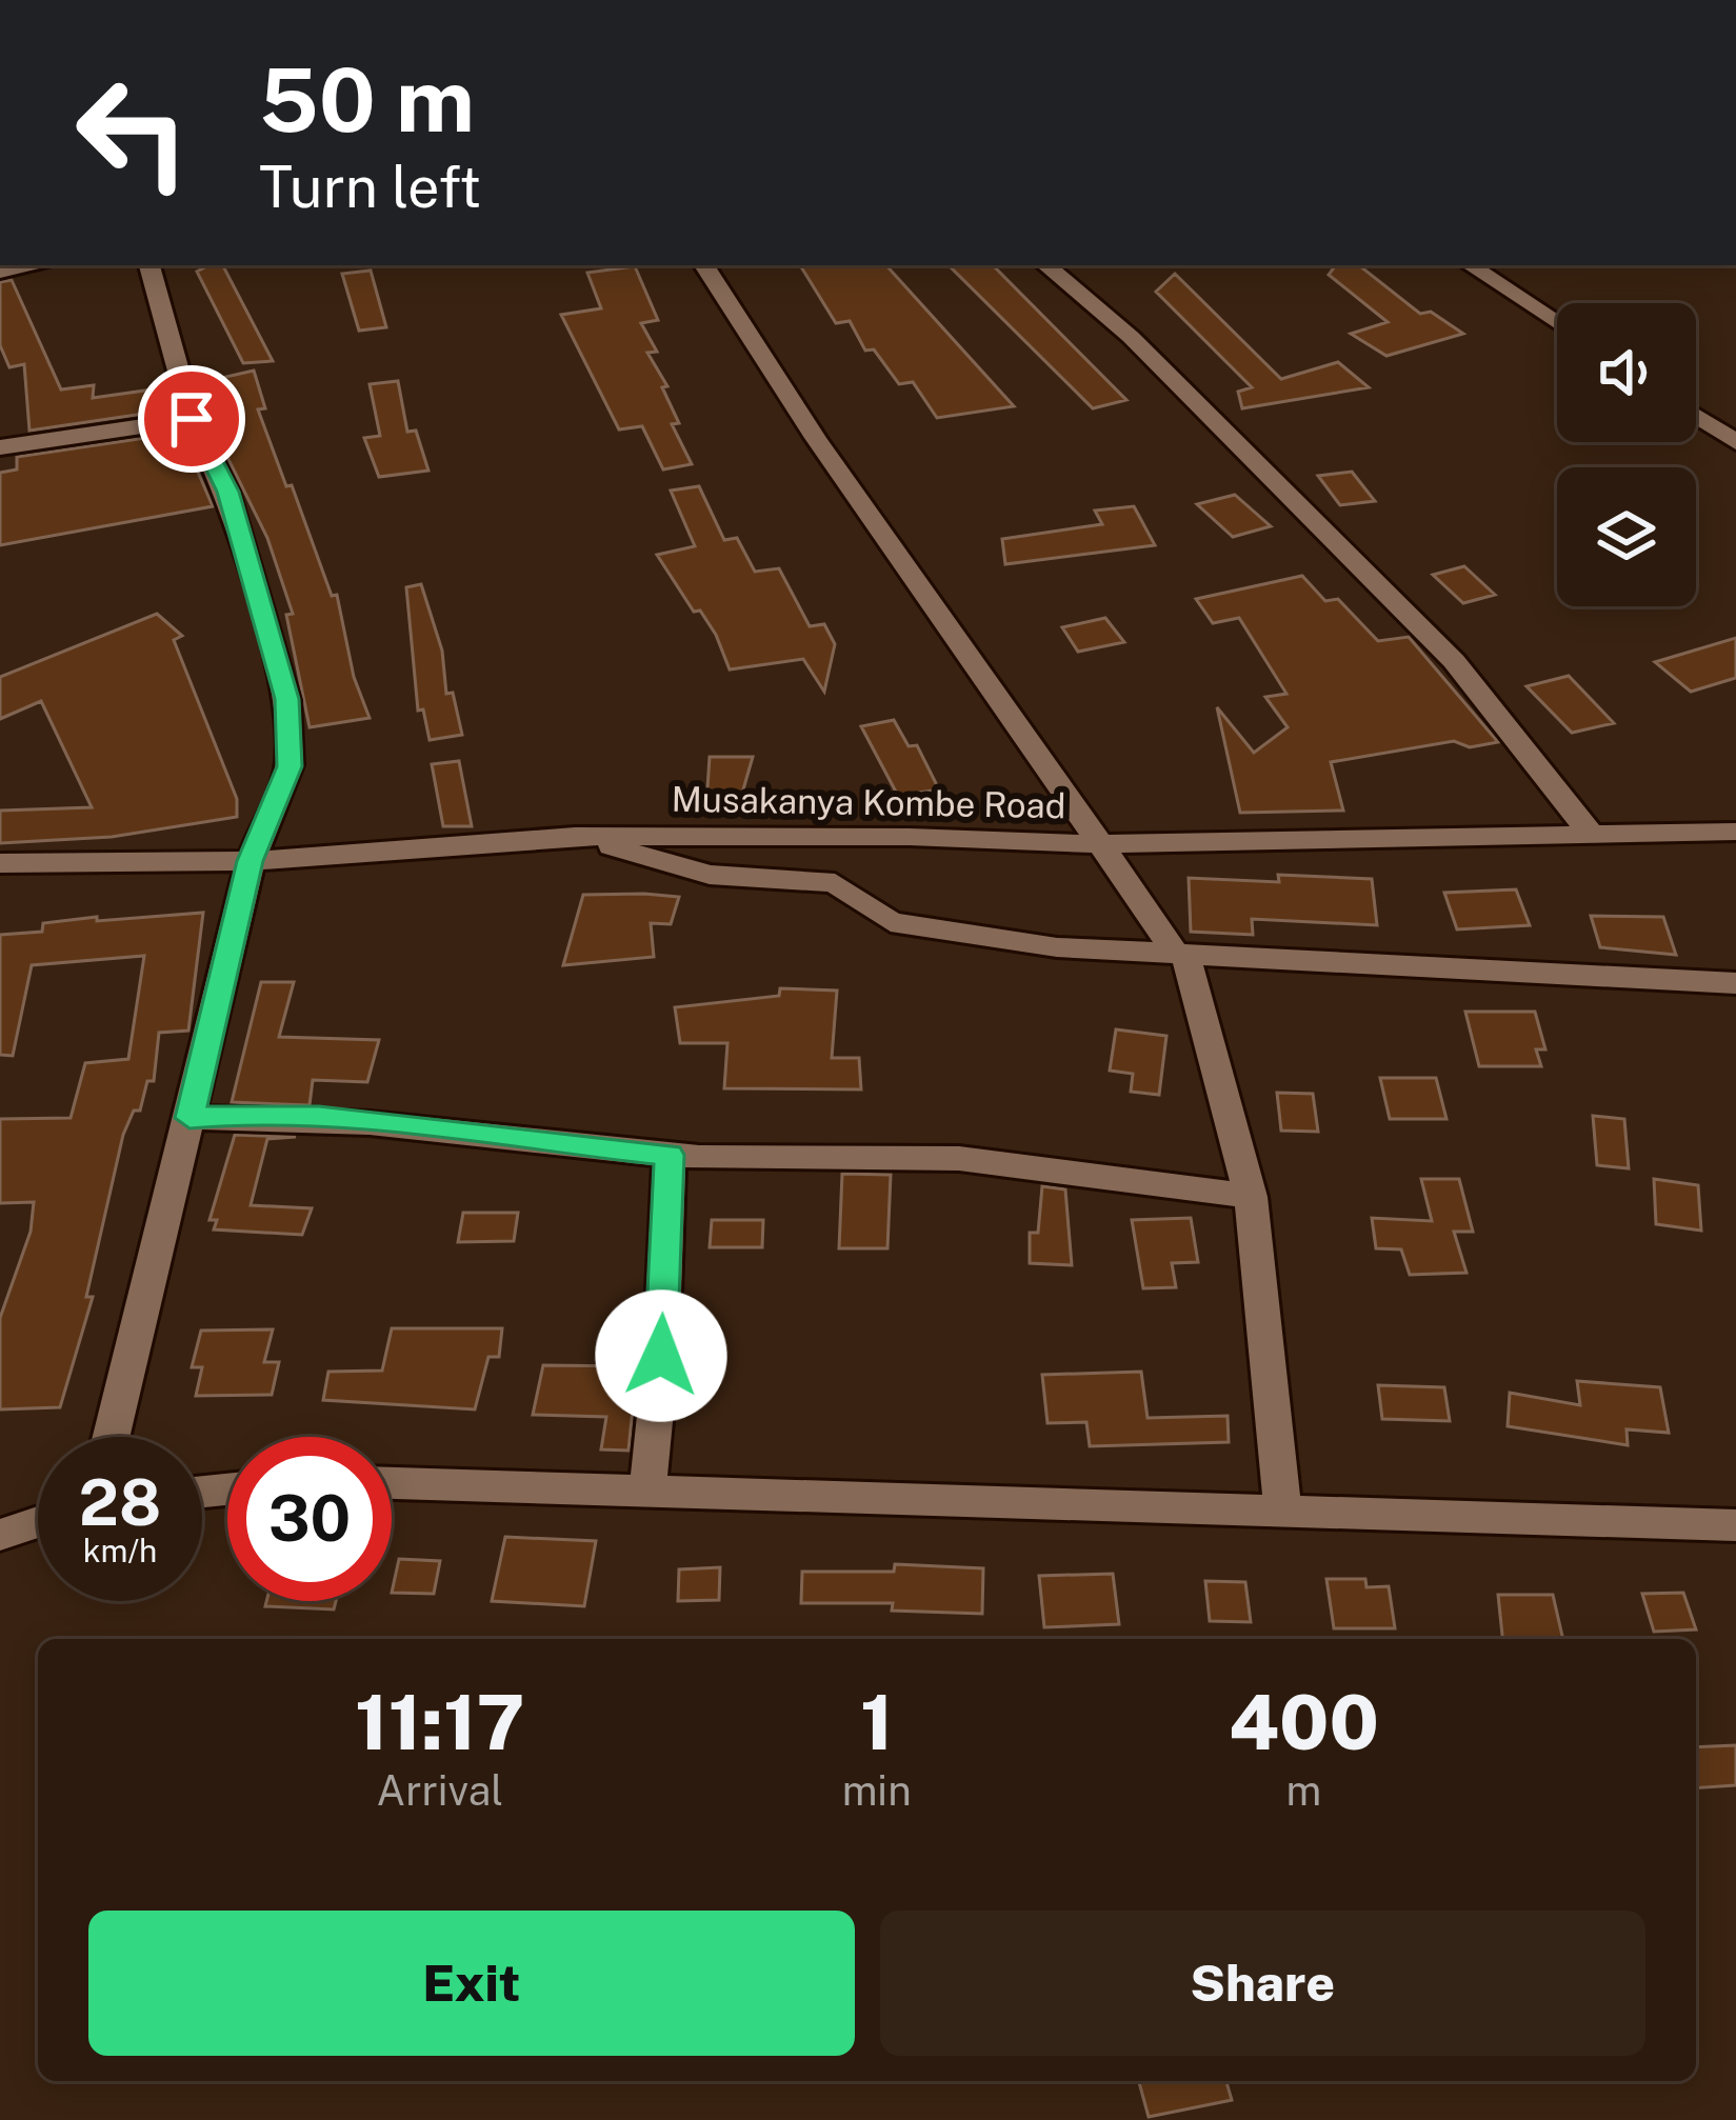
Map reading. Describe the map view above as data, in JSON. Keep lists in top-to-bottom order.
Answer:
{
  "streets": {
    "street": ["Musakanya Kombe Road"]
  },
  "page": {
    "turn": ["50 m", "Turn left"],
    "speed": "28 km/h",
    "limit": "30",
    "eta": [
      "11:17",
      "Arrival",
      "1",
      "min",
      "400",
      "m"
    ],
    "buttons": ["Exit", "Share"]
  }
}
